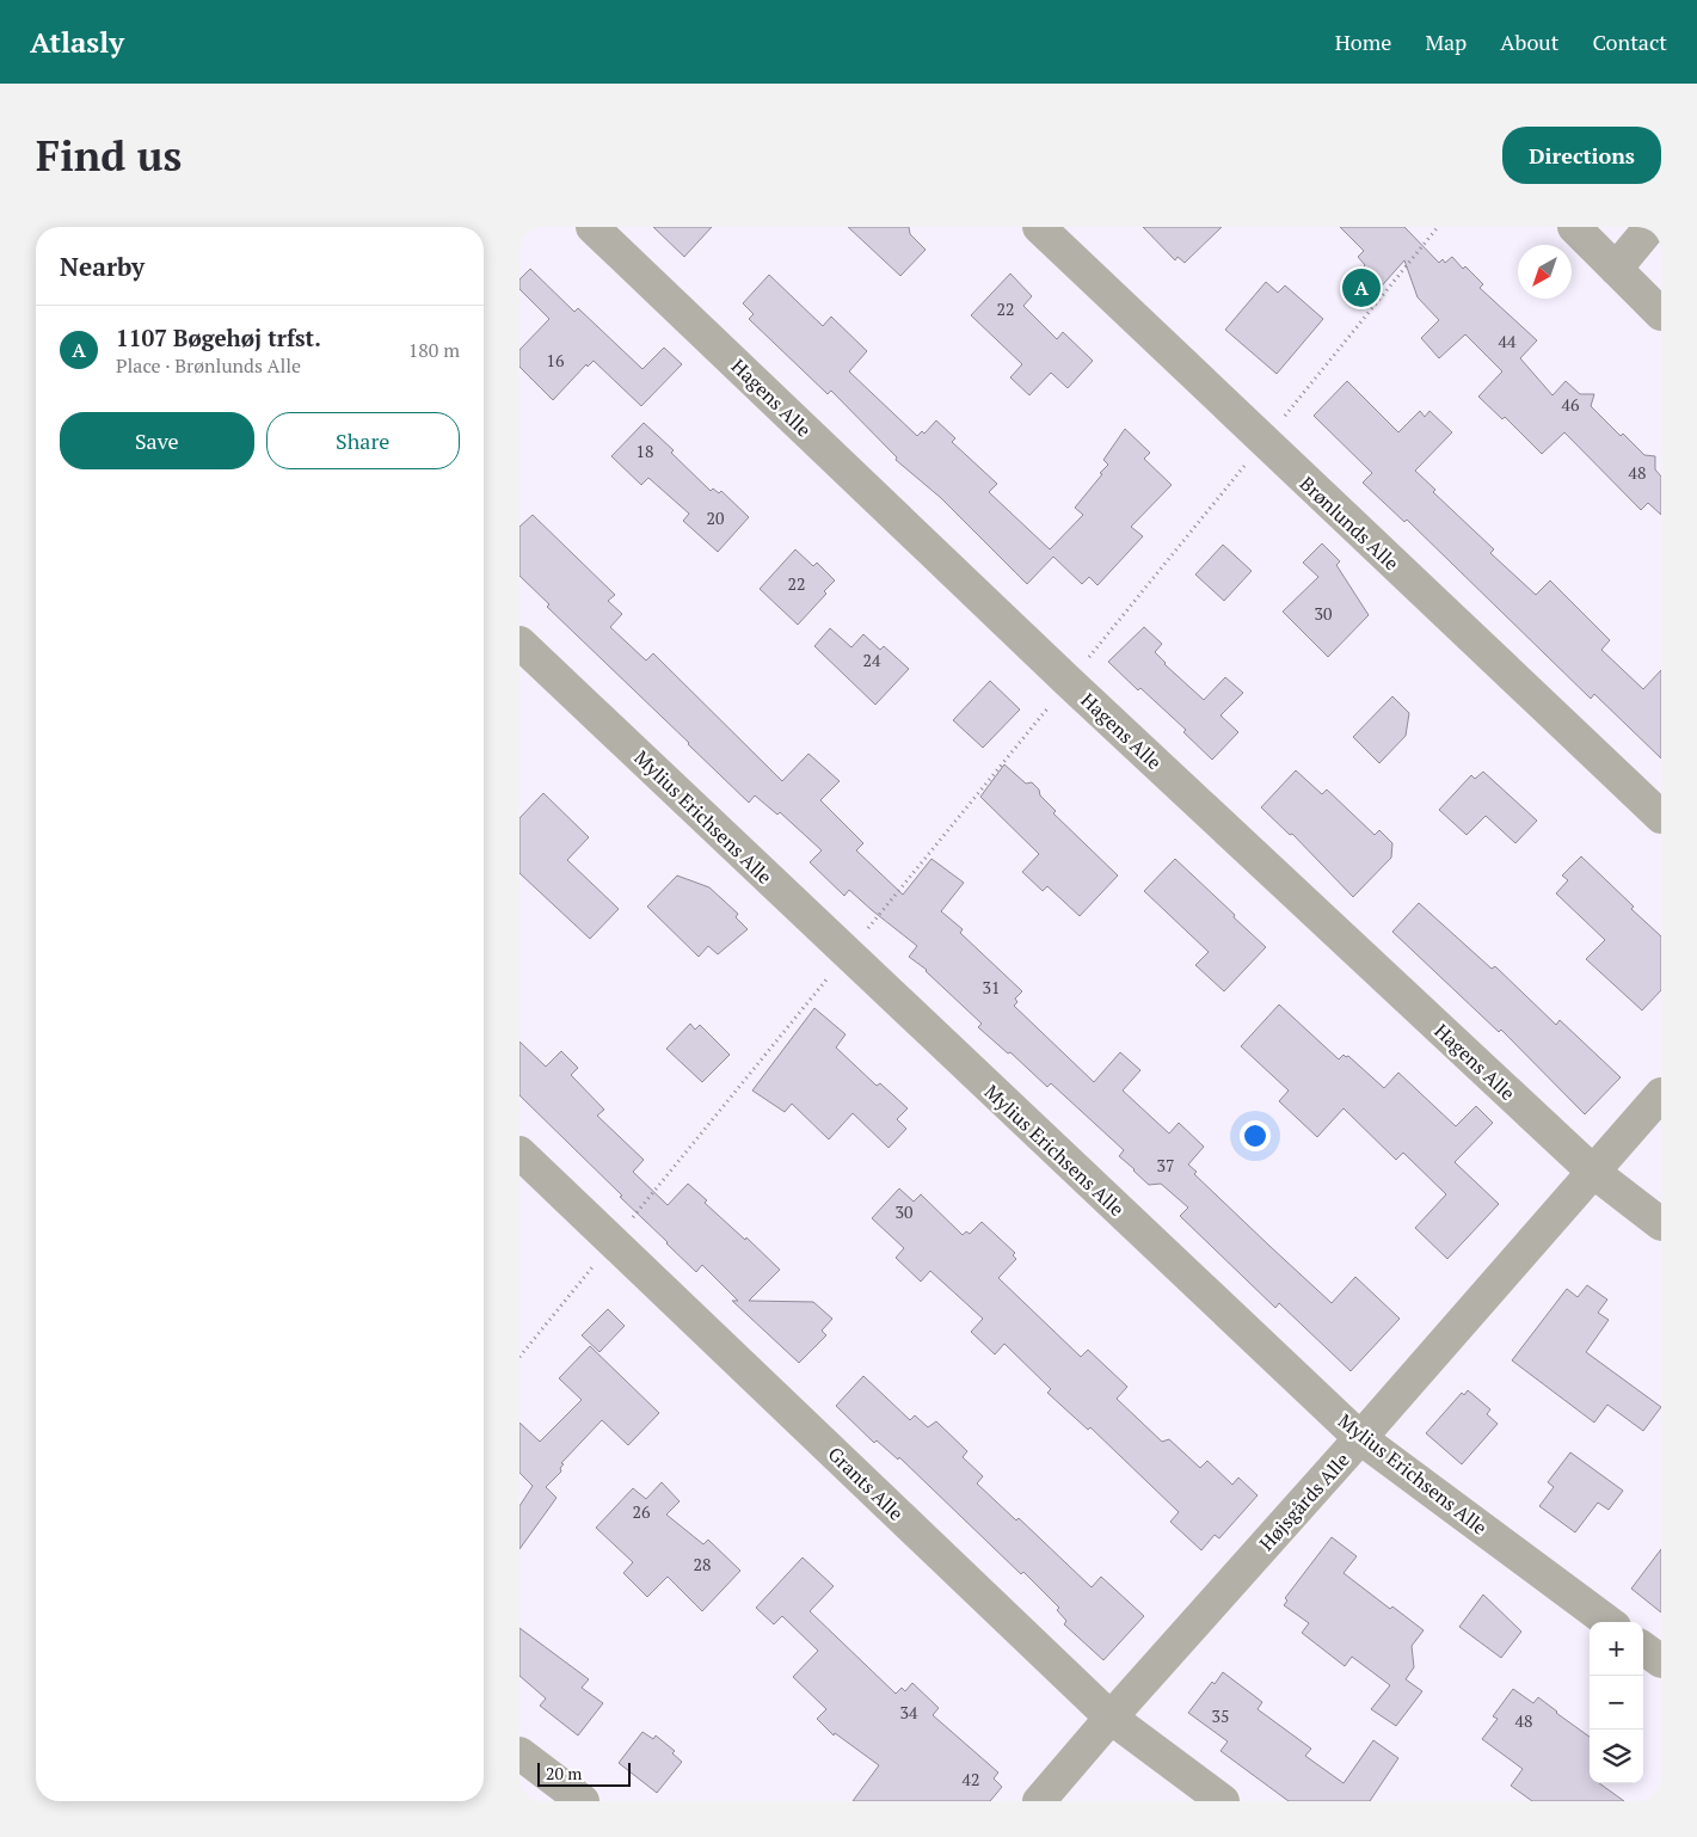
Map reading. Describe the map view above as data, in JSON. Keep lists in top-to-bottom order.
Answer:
{
  "streets": {
    "street": [
      "Hagens Alle",
      "Brønlunds Alle",
      "Mylius Erichsens Alle",
      "Grants Alle",
      "Højsgårds Alle"
    ]
  },
  "crossings": [
    ["Hagens Alle", "Højsgårds Alle"],
    ["Mylius Erichsens Alle", "Højsgårds Alle"],
    ["Grants Alle", "Højsgårds Alle"]
  ],
  "house_numbers": [
    "22",
    "44",
    "16",
    "46",
    "18",
    "48",
    "20",
    "22",
    "30",
    "24",
    "31",
    "37",
    "30",
    "26",
    "28",
    "34",
    "35",
    "48",
    "42"
  ],
  "scale_bar": "20 m",
  "north": "bottom left",
  "page": {
    "header": "Atlasly",
    "nav": [
      "Home",
      "Map",
      "About",
      "Contact"
    ],
    "buttons": [
      "Directions",
      ["Save", "Share"]
    ],
    "title": "Find us",
    "heading": "Nearby",
    "pins": "A",
    "list": [
      {
        "mark": "A",
        "name": "1107 Bøgehøj trfst.",
        "note": "Place · Brønlunds Alle",
        "value": "180 m"
      }
    ],
    "map_buttons": ["+", "−"],
    "scale": "20 m"
  }
}
